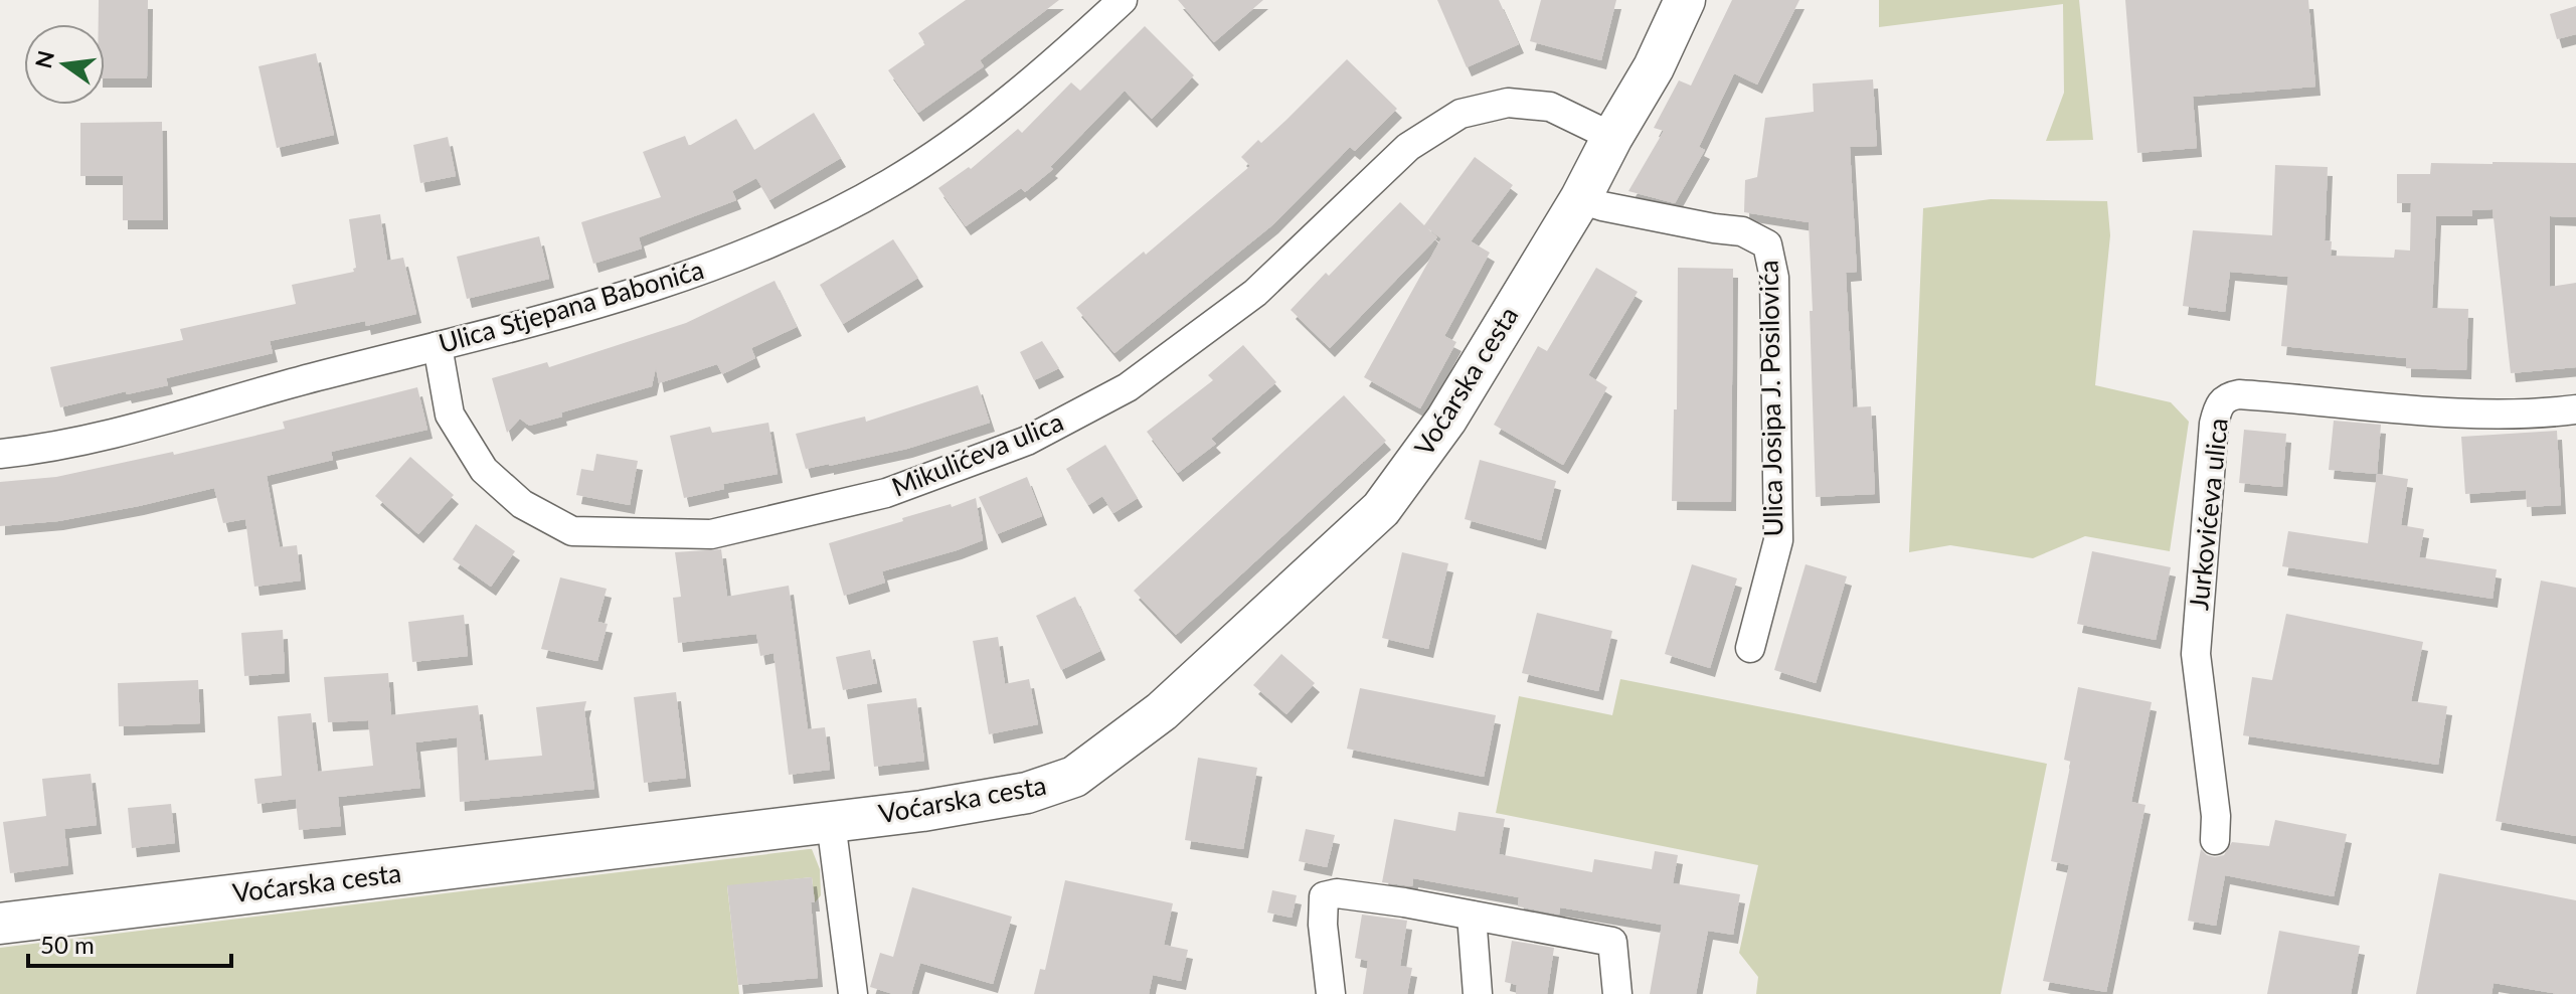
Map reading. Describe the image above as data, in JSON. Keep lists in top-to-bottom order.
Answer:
{
  "streets": {
    "street": [
      "Ulica Stjepana Babonića",
      "Voćarska cesta",
      "Ulica Josipa J. Posilovića",
      "Mikulićeva ulica",
      "Jurkovićeva ulica"
    ]
  },
  "crossings": [
    ["Ulica Stjepana Babonića", "Mikulićeva ulica"],
    ["Voćarska cesta", "Ulica Josipa J. Posilovića"],
    ["Voćarska cesta", "Mikulićeva ulica"]
  ],
  "scale_bar": "50 m",
  "north": "left"
}
